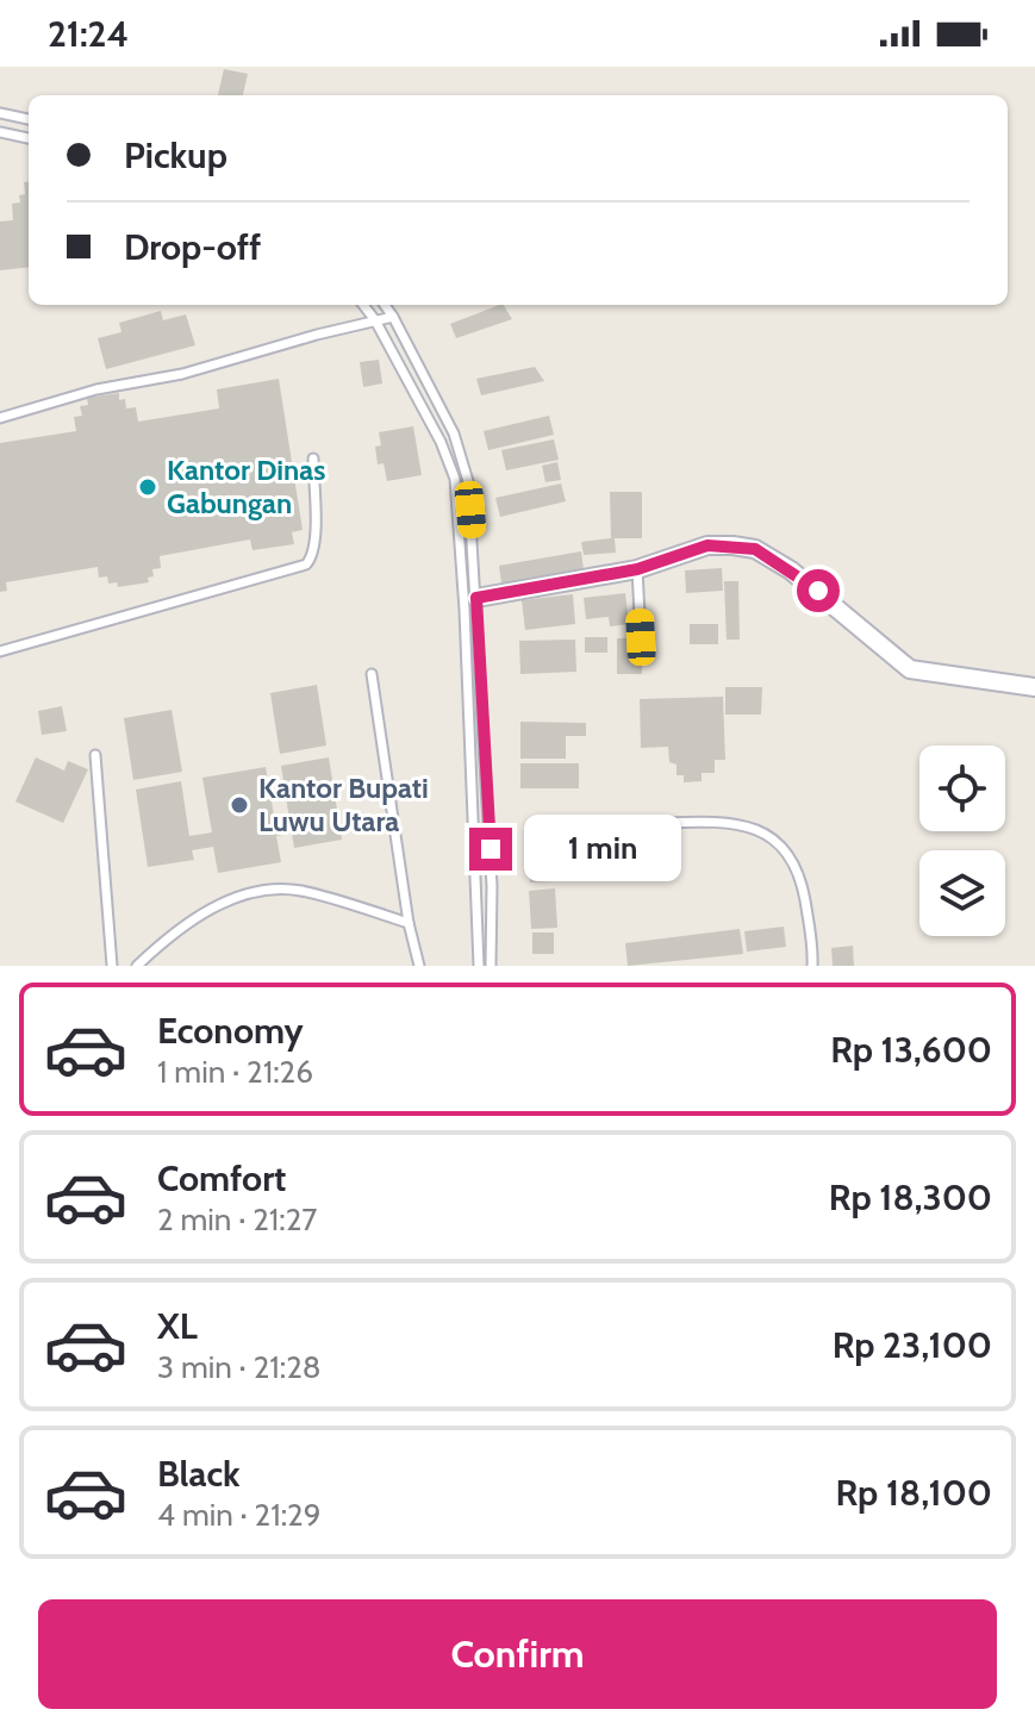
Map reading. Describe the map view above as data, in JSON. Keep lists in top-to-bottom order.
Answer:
{
  "places": ["Kantor Dinas Gabungan", "Kantor Bupati Luwu Utara"],
  "page": {
    "status": "21:24",
    "banner": ["Pickup", "Drop-off"],
    "bubble": "1 min",
    "list": [
      {
        "name": "Economy",
        "note": "1 min · 21:26",
        "value": "Rp 13,600"
      },
      {
        "name": "Comfort",
        "note": "2 min · 21:27",
        "value": "Rp 18,300"
      },
      {
        "name": "XL",
        "note": "3 min · 21:28",
        "value": "Rp 23,100"
      },
      {
        "name": "Black",
        "note": "4 min · 21:29",
        "value": "Rp 18,100"
      }
    ],
    "buttons": "Confirm"
  }
}
